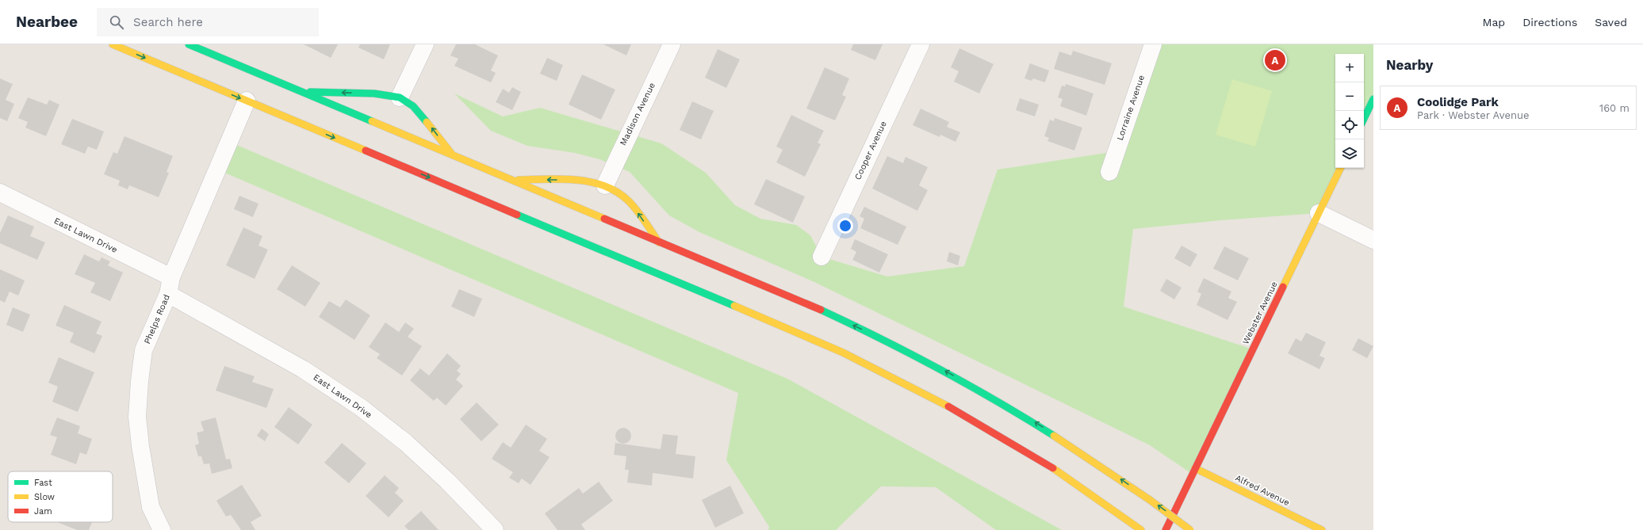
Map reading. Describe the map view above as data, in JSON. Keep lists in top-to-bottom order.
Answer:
{
  "streets": {
    "main road": ["Webster Avenue", "Alfred Avenue"],
    "street": [
      "Lorraine Avenue",
      "Madison Avenue",
      "Cooper Avenue",
      "East Lawn Drive",
      "Phelps Road"
    ]
  },
  "crossings": [
    ["East Lawn Drive", "Phelps Road"],
    ["Webster Avenue", "Alfred Avenue"]
  ],
  "legend": ["Fast", "Slow", "Jam"],
  "page": {
    "header": "Nearbee",
    "search": "Search here",
    "nav": ["Map", "Directions", "Saved"],
    "heading": "Nearby",
    "pins": "A",
    "map_buttons": ["+", "−"],
    "list": [
      {
        "mark": "A",
        "name": "Coolidge Park",
        "note": "Park · Webster Avenue",
        "value": "160 m"
      }
    ]
  }
}
